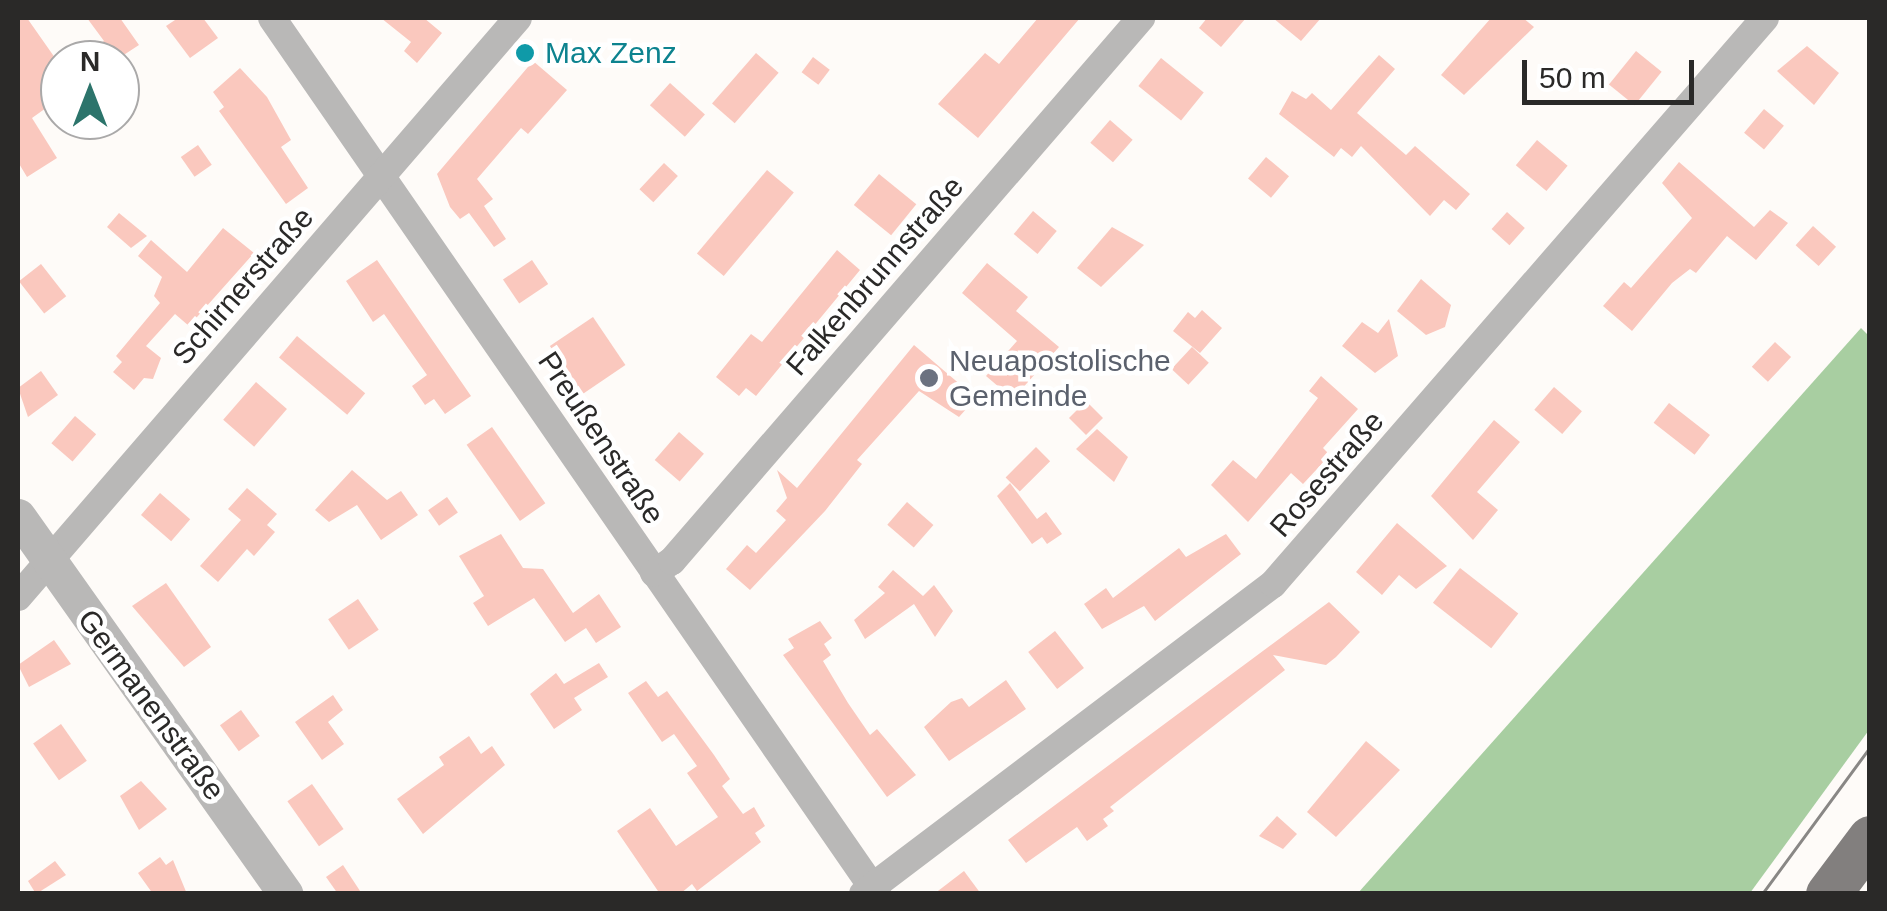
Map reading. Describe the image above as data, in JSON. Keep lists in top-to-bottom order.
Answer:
{
  "streets": {
    "street": [
      "Falkenbrunnstraße",
      "Schirnerstraße",
      "Preußenstraße",
      "Rosestraße",
      "Germanenstraße"
    ]
  },
  "crossings": [
    ["Falkenbrunnstraße", "Preußenstraße"],
    ["Schirnerstraße", "Preußenstraße"],
    ["Schirnerstraße", "Germanenstraße"],
    ["Preußenstraße", "Rosestraße"]
  ],
  "places": ["Max Zenz", "Neuapostolische Gemeinde"],
  "scale_bar": "50 m",
  "north": "top"
}
